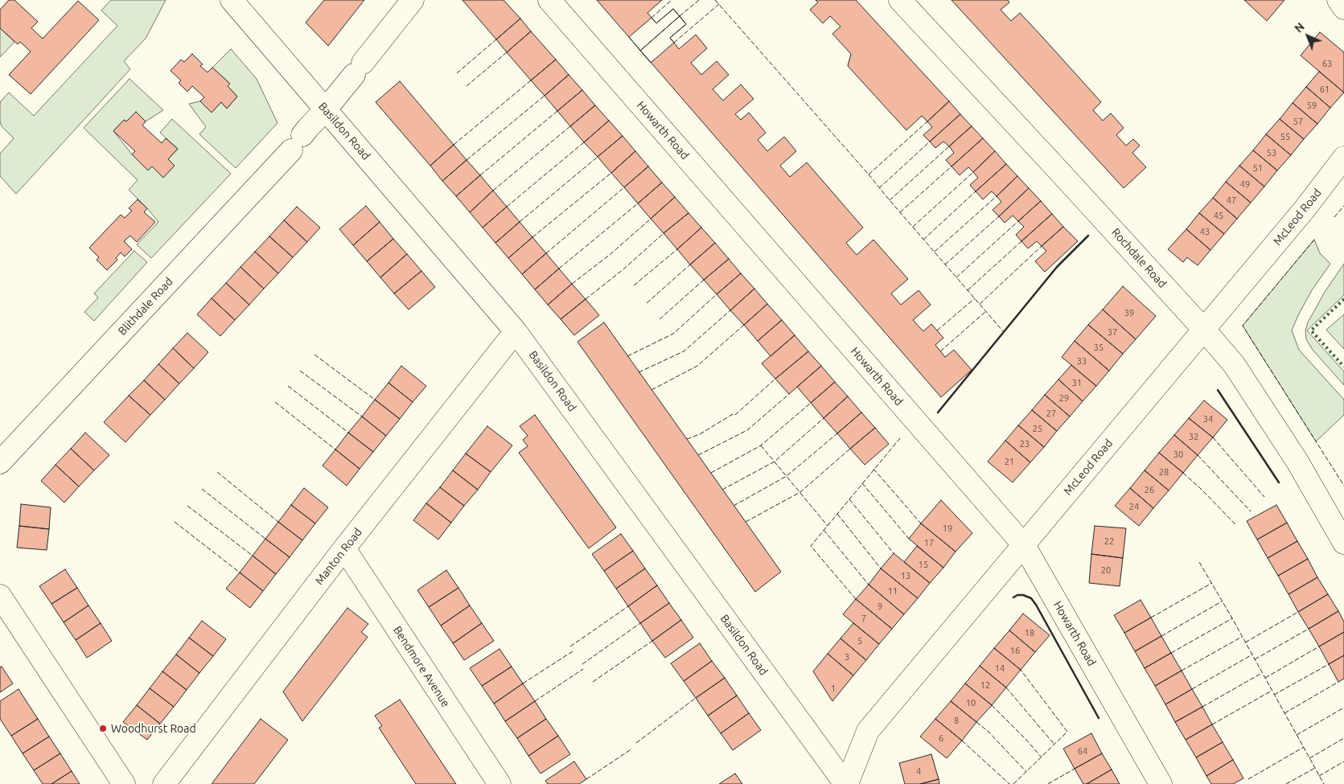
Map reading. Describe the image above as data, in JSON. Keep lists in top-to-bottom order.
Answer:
{
  "streets": {
    "street": [
      "Howarth Road",
      "Basildon Road",
      "McLeod Road",
      "Rochdale Road",
      "Blithdale Road",
      "Manton Road",
      "Bendmore Avenue"
    ]
  },
  "crossings": [
    ["Howarth Road", "McLeod Road"],
    ["Basildon Road", "McLeod Road"],
    ["Basildon Road", "Blithdale Road"],
    ["Basildon Road", "Manton Road"],
    ["McLeod Road", "Rochdale Road"],
    ["Manton Road", "Bendmore Avenue"]
  ],
  "places": ["Woodhurst Road"],
  "house_numbers": [
    "63",
    "61",
    "59",
    "57",
    "55",
    "53",
    "51",
    "49",
    "47",
    "45",
    "43",
    "39",
    "37",
    "35",
    "33",
    "31",
    "29",
    "27",
    "34",
    "25",
    "32",
    "23",
    "30",
    "21",
    "28",
    "26",
    "24",
    "19",
    "22",
    "17",
    "15",
    "20",
    "13",
    "11",
    "9",
    "7",
    "18",
    "5",
    "16",
    "3",
    "14",
    "12",
    "1",
    "10",
    "8",
    "6",
    "64",
    "4"
  ],
  "north": "top left"
}
